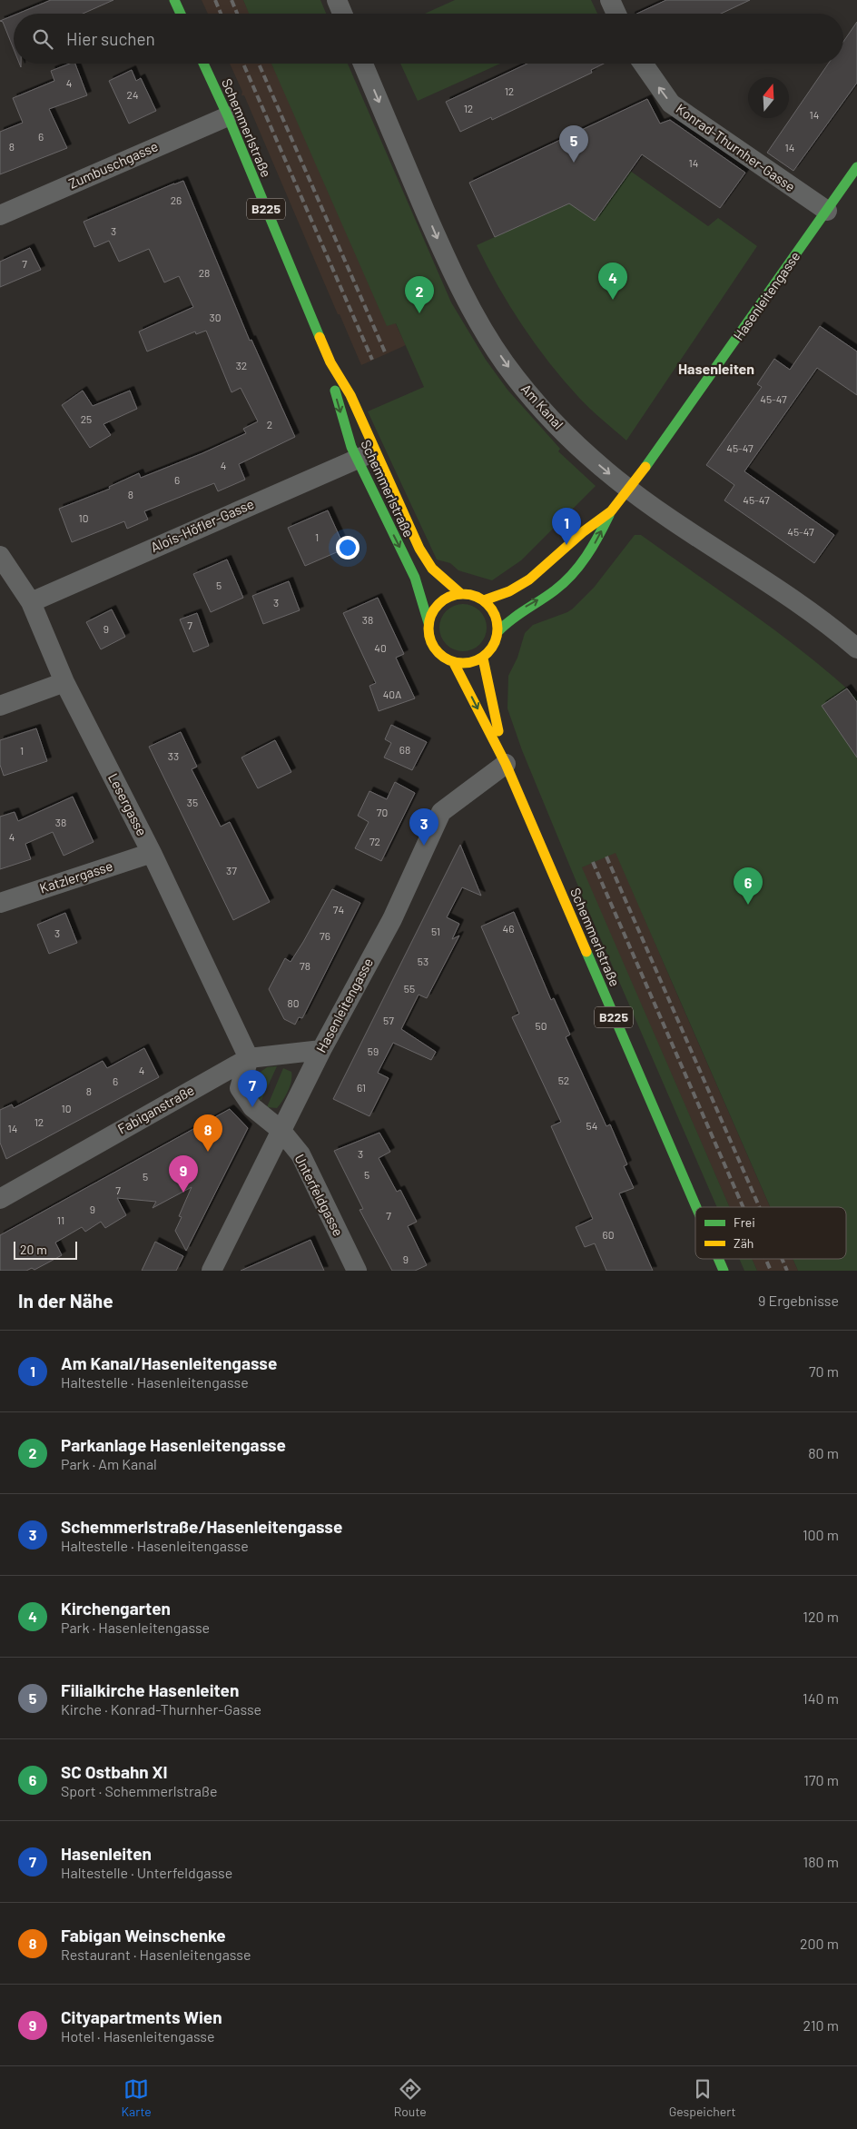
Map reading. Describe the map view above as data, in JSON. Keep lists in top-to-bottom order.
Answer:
{
  "streets": {
    "main road": ["Schemmerlstraße", "B225", "Hasenleitengasse"],
    "street": [
      "Konrad-Thurnher-Gasse",
      "Zumbuschgasse",
      "Am Kanal",
      "Alois-Höfler-Gasse",
      "Lesergasse",
      "Katzlergasse",
      "Fabiganstraße",
      "Unterfeldgasse"
    ]
  },
  "crossings": [
    ["Schemmerlstraße", "Zumbuschgasse"],
    ["Schemmerlstraße", "B225"],
    ["Schemmerlstraße", "Hasenleitengasse"],
    ["Schemmerlstraße", "Alois-Höfler-Gasse"],
    ["Konrad-Thurnher-Gasse", "Hasenleitengasse"],
    ["B225", "Hasenleitengasse"],
    ["Hasenleitengasse", "Am Kanal"],
    ["Hasenleitengasse", "Fabiganstraße"],
    ["Hasenleitengasse", "Unterfeldgasse"],
    ["Alois-Höfler-Gasse", "Lesergasse"],
    ["Lesergasse", "Katzlergasse"],
    ["Lesergasse", "Fabiganstraße"],
    ["Lesergasse", "Unterfeldgasse"],
    ["Fabiganstraße", "Unterfeldgasse"]
  ],
  "one_way": ["Konrad-Thurnher-Gasse", "Am Kanal"],
  "districts": ["Hasenleiten"],
  "house_numbers": [
    "4",
    "12",
    "24",
    "12",
    "14",
    "6",
    "8",
    "14",
    "14",
    "26",
    "3",
    "7",
    "28",
    "30",
    "32",
    "45-47",
    "25",
    "2",
    "45-47",
    "4",
    "6",
    "8",
    "45-47",
    "10",
    "45-47",
    "1",
    "5",
    "3",
    "38",
    "7",
    "9",
    "40",
    "40A",
    "68",
    "1",
    "33",
    "35",
    "70",
    "38",
    "4",
    "72",
    "37",
    "74",
    "46",
    "51",
    "3",
    "76",
    "53",
    "78",
    "55",
    "80",
    "57",
    "50",
    "59",
    "4",
    "52",
    "6",
    "61",
    "8",
    "10",
    "12",
    "54",
    "14",
    "3",
    "5",
    "5",
    "7",
    "9",
    "7",
    "11",
    "60",
    "9"
  ],
  "legend": ["Frei", "Zäh"],
  "scale_bar": "20 m",
  "north": "top",
  "page": {
    "search": "Hier suchen",
    "pins": [
      "5",
      "4",
      "2",
      "1",
      "3",
      "6",
      "7",
      "8",
      "9"
    ],
    "scale": "20 m",
    "heading": ["In der Nähe", "9 Ergebnisse"],
    "list": [
      {
        "mark": "1",
        "name": "Am Kanal/Hasenleitengasse",
        "note": "Haltestelle · Hasenleitengasse",
        "value": "70 m"
      },
      {
        "mark": "2",
        "name": "Parkanlage Hasenleitengasse",
        "note": "Park · Am Kanal",
        "value": "80 m"
      },
      {
        "mark": "3",
        "name": "Schemmerlstraße/Hasenleitengasse",
        "note": "Haltestelle · Hasenleitengasse",
        "value": "100 m"
      },
      {
        "mark": "4",
        "name": "Kirchengarten",
        "note": "Park · Hasenleitengasse",
        "value": "120 m"
      },
      {
        "mark": "5",
        "name": "Filialkirche Hasenleiten",
        "note": "Kirche · Konrad-Thurnher-Gasse",
        "value": "140 m"
      },
      {
        "mark": "6",
        "name": "SC Ostbahn XI",
        "note": "Sport · Schemmerlstraße",
        "value": "170 m"
      },
      {
        "mark": "7",
        "name": "Hasenleiten",
        "note": "Haltestelle · Unterfeldgasse",
        "value": "180 m"
      },
      {
        "mark": "8",
        "name": "Fabigan Weinschenke",
        "note": "Restaurant · Hasenleitengasse",
        "value": "200 m"
      },
      {
        "mark": "9",
        "name": "Cityapartments Wien",
        "note": "Hotel · Hasenleitengasse",
        "value": "210 m"
      }
    ],
    "nav": ["Karte", "Route", "Gespeichert"]
  }
}
